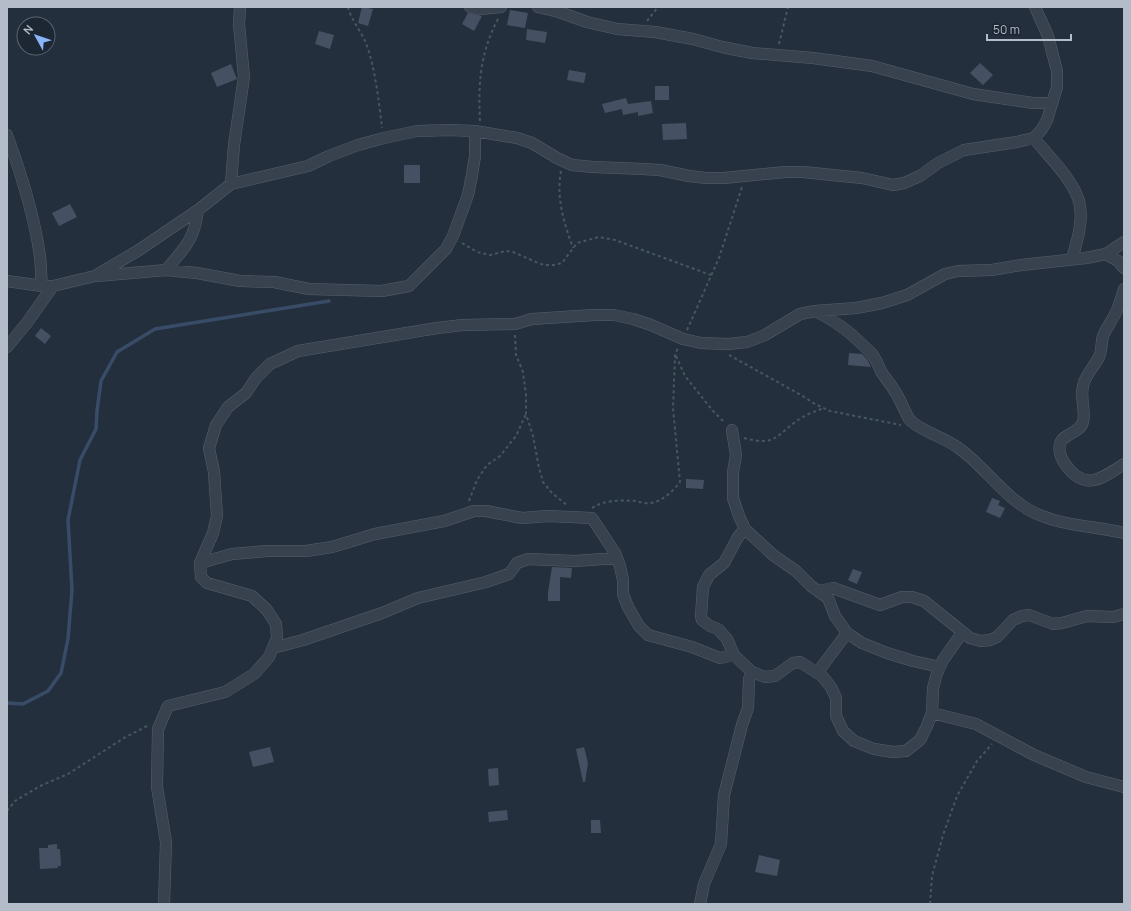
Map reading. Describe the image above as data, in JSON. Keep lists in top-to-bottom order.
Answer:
{
  "scale_bar": "50 m",
  "north": "top left"
}
